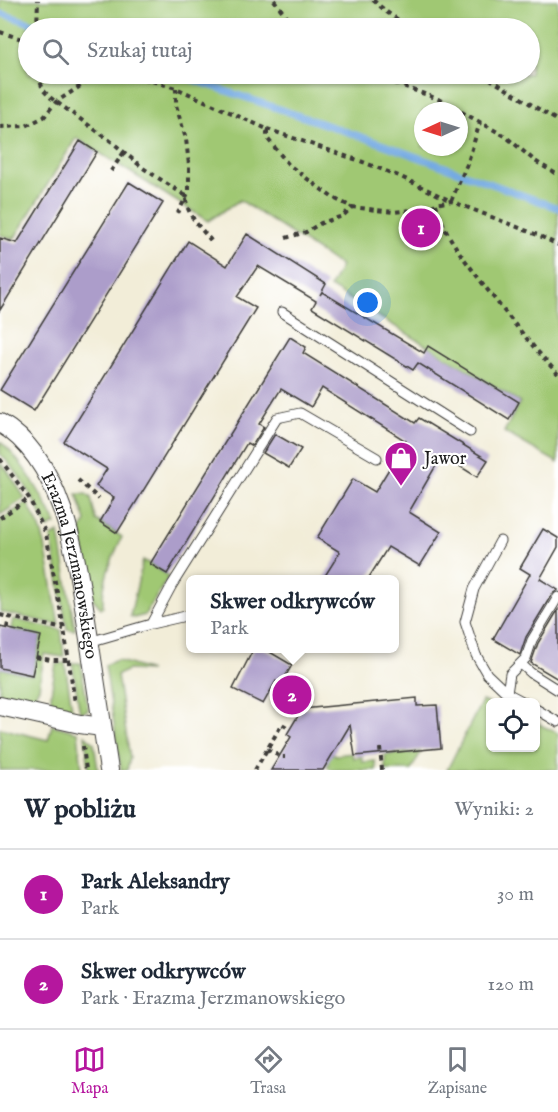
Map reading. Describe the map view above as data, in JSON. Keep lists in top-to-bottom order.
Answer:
{
  "streets": {
    "street": ["Erazma Jerzmanowskiego"]
  },
  "places": {
    "shop": ["Jawor"]
  },
  "north": "left",
  "page": {
    "search": "Szukaj tutaj",
    "pins": ["1", "2"],
    "popup": ["Skwer odkrywców", "Park"],
    "heading": ["W pobliżu", "Wyniki: 2"],
    "list": [
      {
        "mark": "1",
        "name": "Park Aleksandry",
        "note": "Park",
        "value": "30 m"
      },
      {
        "mark": "2",
        "name": "Skwer odkrywców",
        "note": "Park · Erazma Jerzmanowskiego",
        "value": "120 m"
      }
    ],
    "nav": ["Mapa", "Trasa", "Zapisane"]
  }
}
